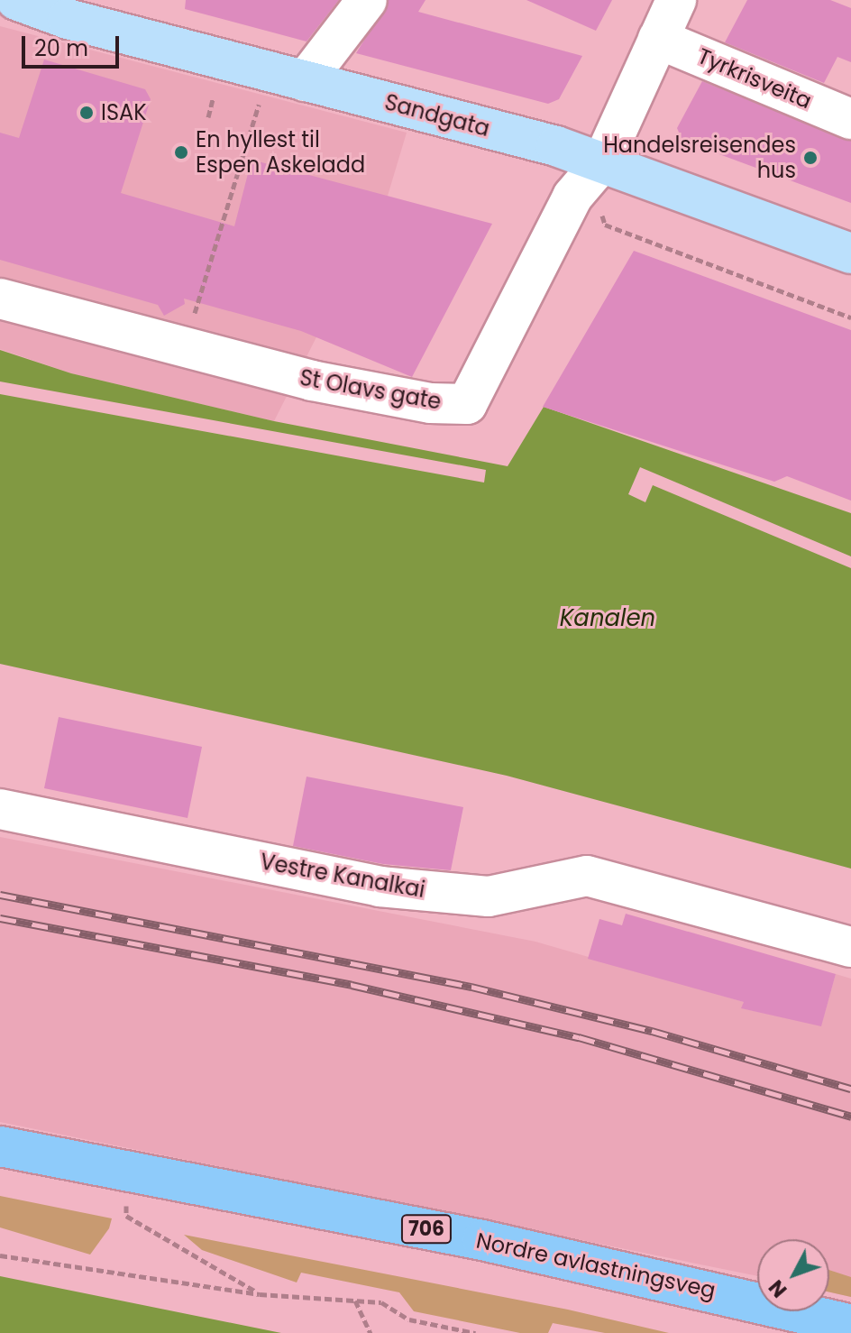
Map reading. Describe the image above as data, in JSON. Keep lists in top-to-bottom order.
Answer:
{
  "streets": {
    "highway": ["706", "Nordre avlastningsveg"],
    "main road": ["Sandgata"],
    "street": ["Tyrkrisveita", "St Olavs gate", "Vestre Kanalkai"]
  },
  "crossings": [
    ["Tyrkrisveita", "St Olavs gate"],
    ["Sandgata", "St Olavs gate"]
  ],
  "water": ["Kanalen"],
  "places": ["ISAK", "En hyllest til Espen Askeladd", "Handelsreisendes hus"],
  "scale_bar": "20 m",
  "north": "bottom left"
}
